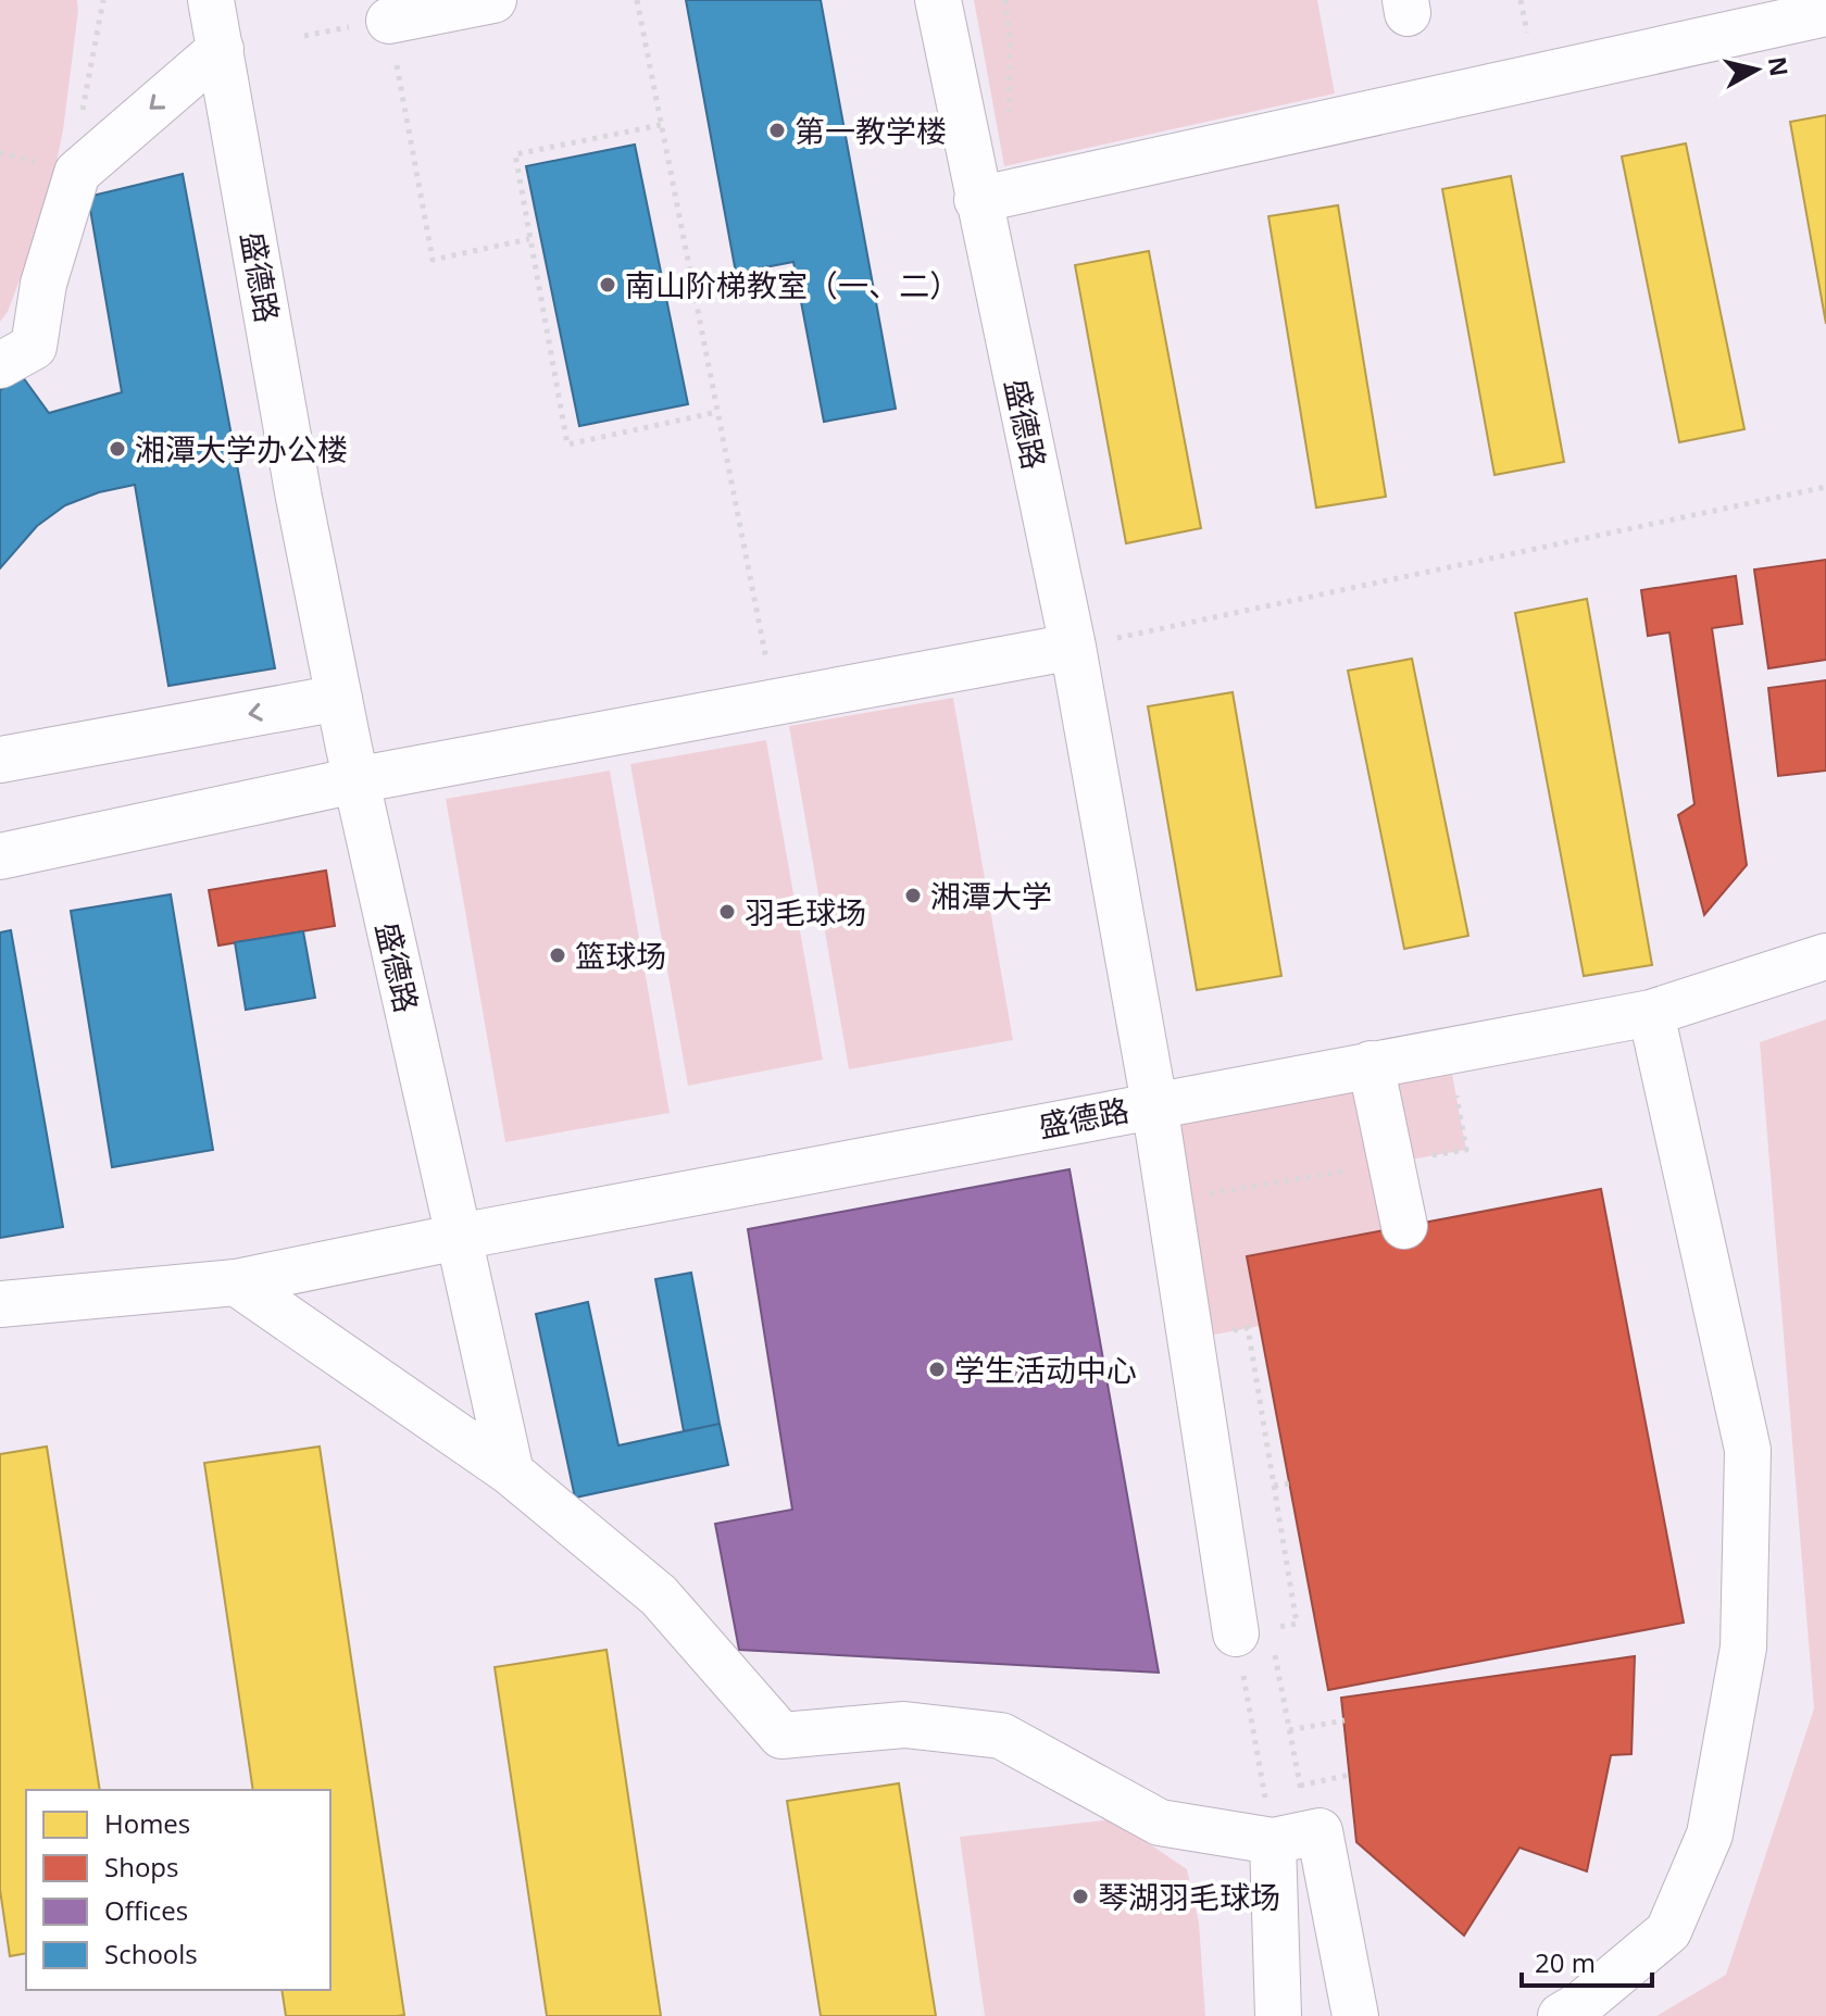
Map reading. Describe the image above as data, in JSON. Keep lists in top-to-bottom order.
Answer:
{
  "streets": {
    "street": ["盛德路"]
  },
  "places": [
    "第一教学楼",
    "南山阶梯教室（一、二）",
    "湘潭大学办公楼",
    "湘潭大学",
    "羽毛球场",
    "篮球场",
    "学生活动中心",
    "琴湖羽毛球场"
  ],
  "legend": [
    "Homes",
    "Shops",
    "Offices",
    "Schools"
  ],
  "scale_bar": "20 m",
  "north": "right"
}
